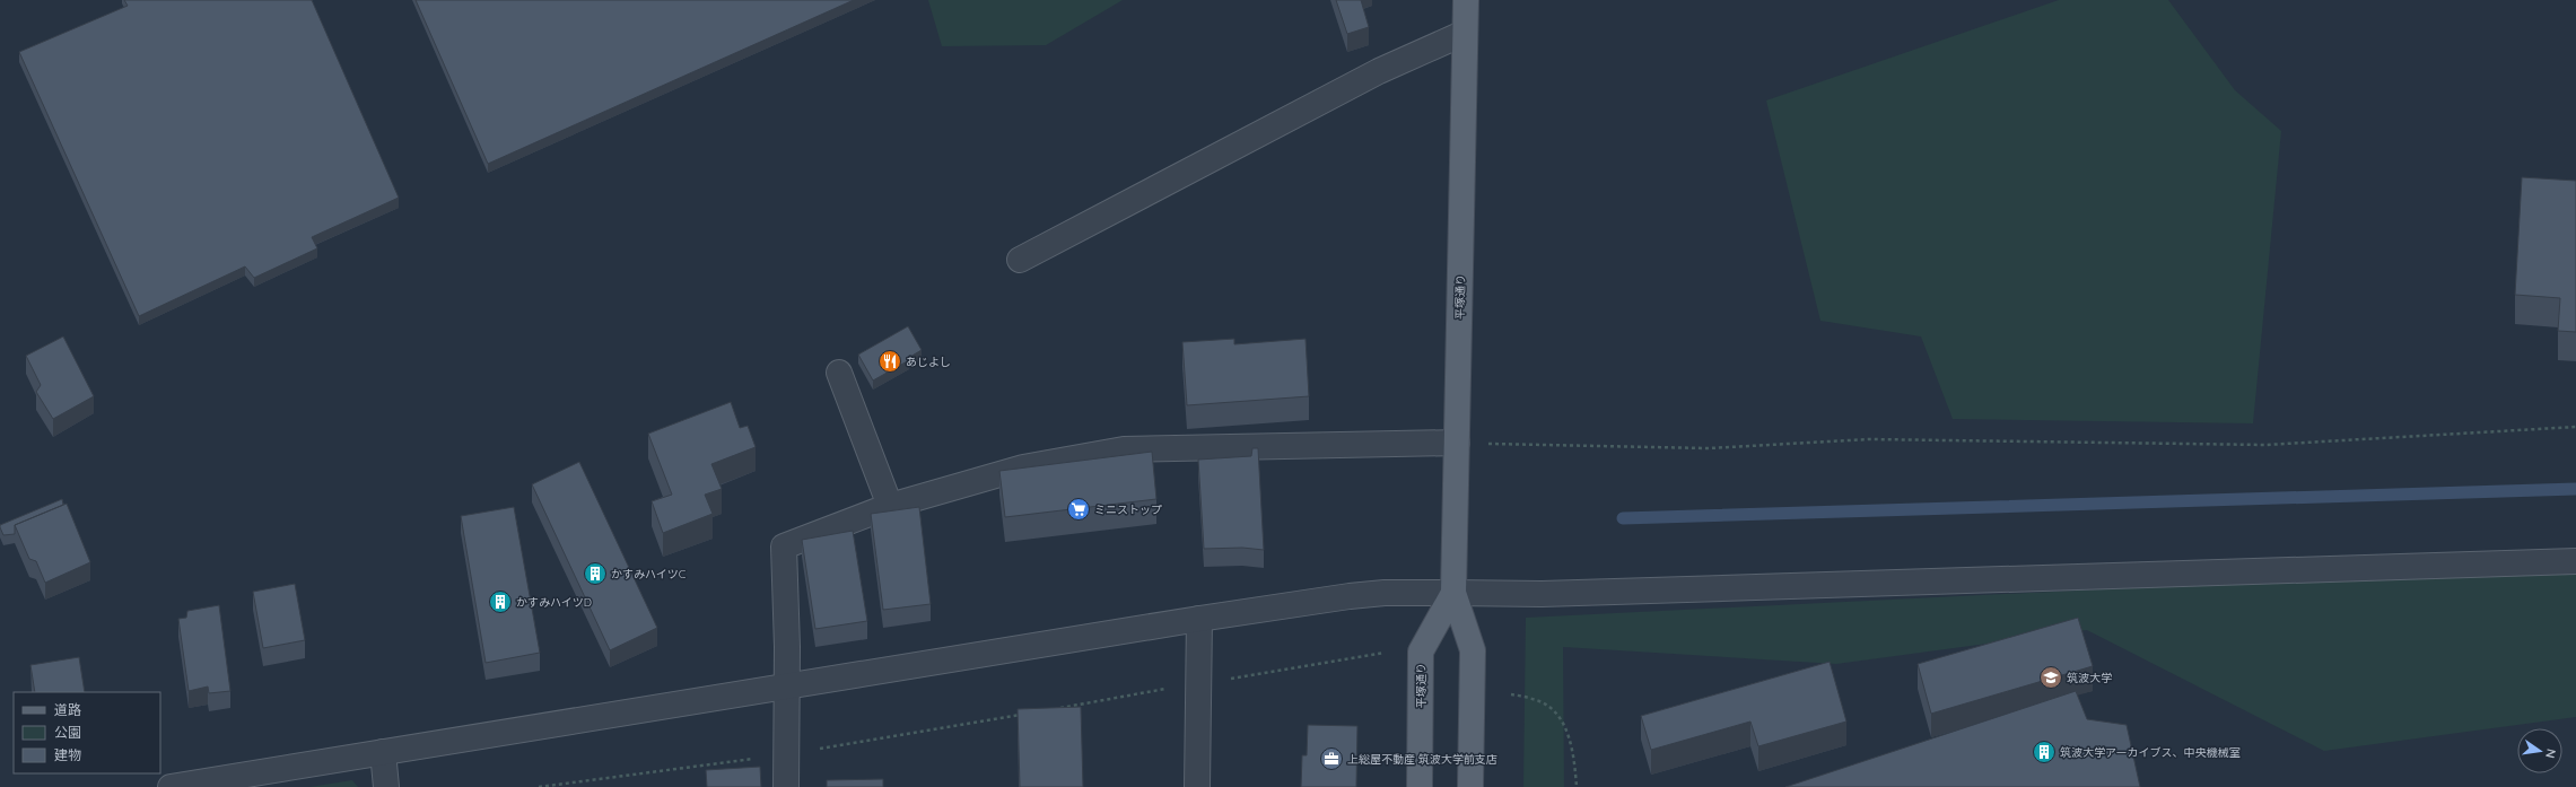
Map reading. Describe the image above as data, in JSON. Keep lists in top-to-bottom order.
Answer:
{
  "streets": {
    "main road": ["平塚通り"]
  },
  "places": {
    "restaurant": ["あじよし"],
    "supermarket": ["ミニストップ"],
    "building": ["かすみハイツC", "かすみハイツD", "筑波大学アーカイブス、中央機械室"],
    "school or university": ["筑波大学"],
    "office": ["上総屋不動産 筑波大学前支店"]
  },
  "legend": ["道路", "公園", "建物"],
  "north": "right"
}
